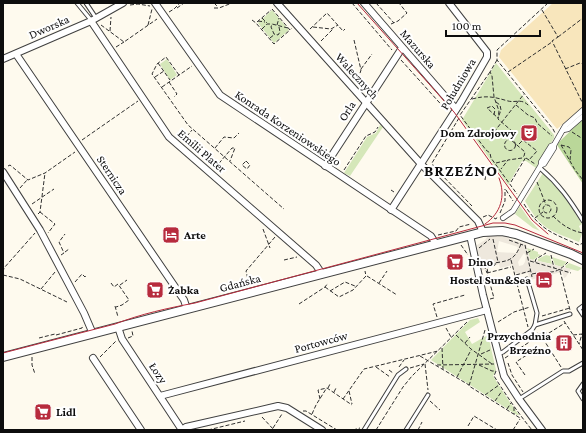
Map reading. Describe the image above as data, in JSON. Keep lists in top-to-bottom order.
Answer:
{
  "streets": {
    "street": [
      "Dworska",
      "Mazurska",
      "Walecznych",
      "Południowa",
      "Orla",
      "Konrada Korzeniowskiego",
      "Emilii Plater",
      "Sternicza",
      "Gdańska",
      "Portowców",
      "Łozy"
    ]
  },
  "crossings": [
    ["Dworska", "Emilii Plater"],
    ["Dworska", "Sternicza"],
    ["Mazurska", "Południowa"],
    ["Mazurska", "Orla"],
    ["Walecznych", "Południowa"],
    ["Walecznych", "Orla"],
    ["Południowa", "Konrada Korzeniowskiego"],
    ["Orla", "Konrada Korzeniowskiego"],
    ["Konrada Korzeniowskiego", "Gdańska"],
    ["Emilii Plater", "Gdańska"],
    ["Sternicza", "Gdańska"],
    ["Gdańska", "Łozy"],
    ["Portowców", "Łozy"]
  ],
  "districts": ["BRZEŹNO"],
  "places": {
    "theatre": ["Dom Zdrojowy"],
    "hotel": ["Arte", "Hostel Sun&Sea"],
    "supermarket": ["Dino", "Żabka", "Lidl"],
    "building": ["Przychodnia Brzeźno"]
  },
  "scale_bar": "100 m"
}
